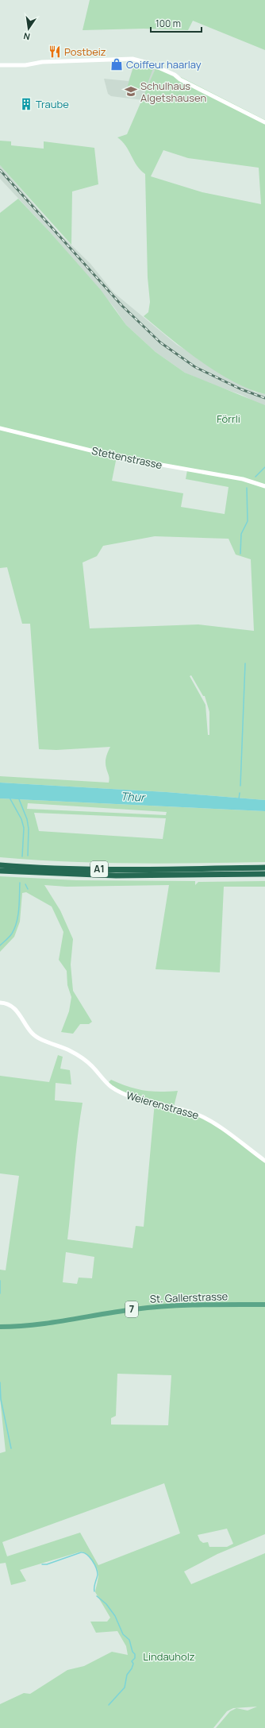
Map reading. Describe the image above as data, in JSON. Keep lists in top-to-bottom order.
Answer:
{
  "streets": {
    "highway": ["A1"],
    "main road": ["St. Gallerstrasse", "7"],
    "street": ["Stettenstrasse", "Weierenstrasse"]
  },
  "water": ["Thur"],
  "parks": ["Förrli", "Lindauholz"],
  "places": {
    "restaurant": ["Postbeiz"],
    "shop": ["Coiffeur haarlay"],
    "school or university": ["Schulhaus Algetshausen"],
    "building": ["Traube"]
  },
  "scale_bar": "100 m",
  "north": "bottom"
}
